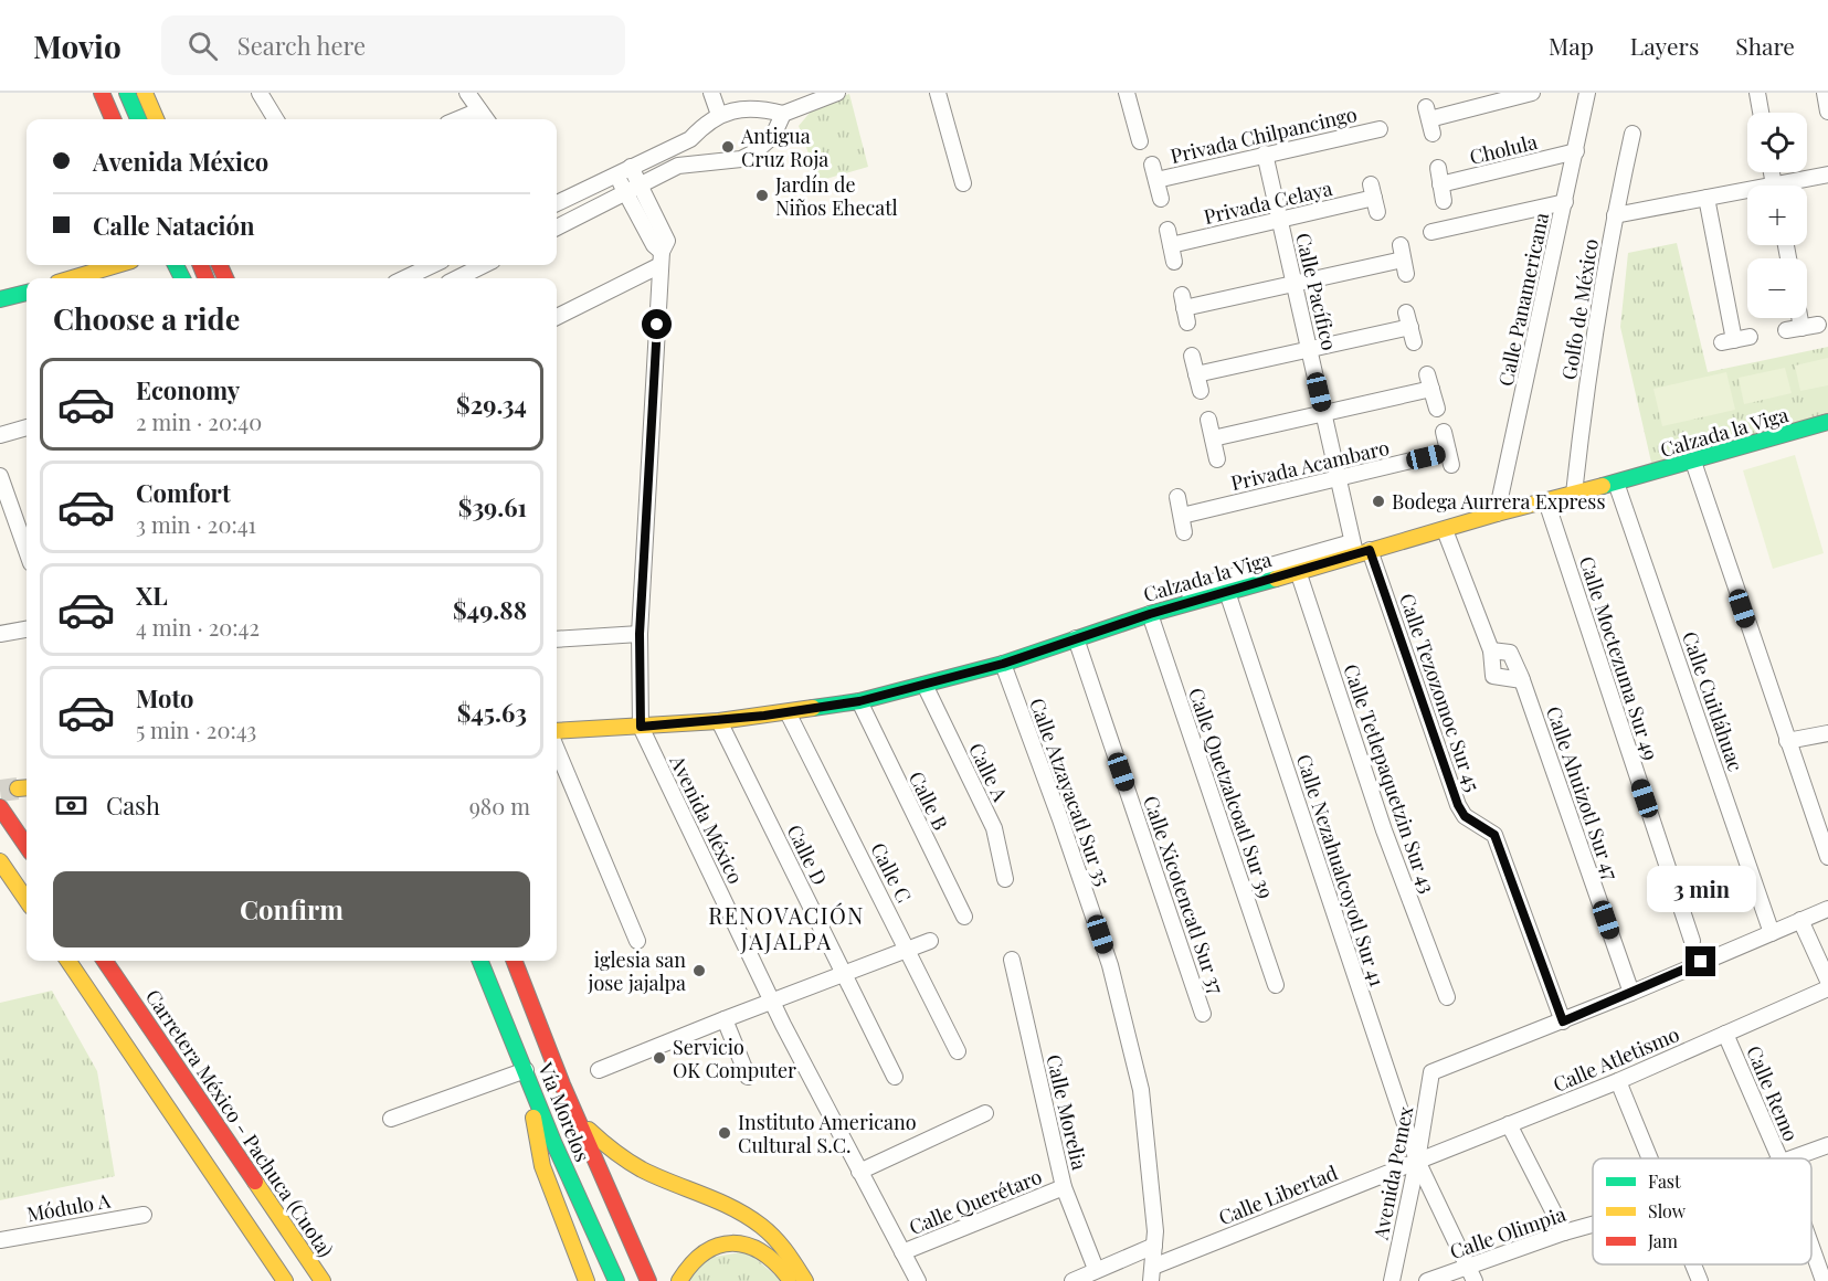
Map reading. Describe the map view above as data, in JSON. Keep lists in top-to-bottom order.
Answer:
{
  "streets": {
    "main road": ["Calzada la Viga", "Vía Morelos", "Carretera México - Pachuca (Cuota)"],
    "street": [
      "Privada Chilpancingo",
      "Cholula",
      "Privada Celaya",
      "Calle Pacífico",
      "Calle Panamericana",
      "Golfo de México",
      "Privada Acambaro",
      "Calle Moctezuma Sur 49",
      "Calle Tezozomoc Sur 45",
      "Calle Cuitláhuac",
      "Calle A",
      "Calle Tetlepaquetzin Sur 43",
      "Calle Atzayacatl Sur 35",
      "Calle Quetzalcoatl Sur 39",
      "Calle Ahuizotl Sur 47",
      "Calle B",
      "Avenida México",
      "Calle D",
      "Calle Nezahualcoyotl Sur 41",
      "Calle C",
      "Calle Xicotencatl Sur 37",
      "Calle Atletismo",
      "Calle Remo",
      "Calle Morelia",
      "Avenida Pemex",
      "Calle Libertad",
      "Calle Querétaro",
      "Módulo A",
      "Calle Olimpia"
    ]
  },
  "crossings": [
    ["Privada Chilpancingo", "Calle Pacífico"],
    ["Cholula", "Calle Panamericana"],
    ["Privada Celaya", "Calle Pacífico"],
    ["Calle Pacífico", "Calzada la Viga"],
    ["Calle Pacífico", "Privada Acambaro"],
    ["Calle Pacífico", "Calle Tezozomoc Sur 45"],
    ["Calle Panamericana", "Calzada la Viga"],
    ["Golfo de México", "Calzada la Viga"],
    ["Calzada la Viga", "Calle Moctezuma Sur 49"],
    ["Calzada la Viga", "Calle Tezozomoc Sur 45"],
    ["Calzada la Viga", "Calle Cuitláhuac"],
    ["Calzada la Viga", "Calle A"],
    ["Calzada la Viga", "Calle Tetlepaquetzin Sur 43"],
    ["Calzada la Viga", "Calle Atzayacatl Sur 35"],
    ["Calzada la Viga", "Calle Quetzalcoatl Sur 39"],
    ["Calzada la Viga", "Calle B"],
    ["Calzada la Viga", "Avenida México"],
    ["Calzada la Viga", "Calle D"],
    ["Calzada la Viga", "Calle Nezahualcoyotl Sur 41"],
    ["Calzada la Viga", "Calle C"],
    ["Calzada la Viga", "Calle Xicotencatl Sur 37"],
    ["Calle Tezozomoc Sur 45", "Avenida Pemex"],
    ["Calle Atzayacatl Sur 35", "Calle Libertad"],
    ["Avenida México", "Calle Querétaro"],
    ["Calle Nezahualcoyotl Sur 41", "Calle Atletismo"],
    ["Calle Nezahualcoyotl Sur 41", "Avenida Pemex"],
    ["Calle Nezahualcoyotl Sur 41", "Calle Libertad"],
    ["Calle Nezahualcoyotl Sur 41", "Calle Olimpia"],
    ["Calle Atletismo", "Calle Remo"],
    ["Calle Atletismo", "Avenida Pemex"],
    ["Calle Atletismo", "Calle Libertad"],
    ["Calle Morelia", "Calle Querétaro"],
    ["Avenida Pemex", "Calle Libertad"]
  ],
  "districts": ["RENOVACIÓN JAJALPA"],
  "places": [
    "Antigua Cruz Roja",
    "Jardín de Niños Ehecatl",
    "Bodega Aurrera Express",
    "iglesia san jose jajalpa",
    "Servicio OK Computer",
    "Instituto Americano Cultural S.C."
  ],
  "legend": ["Fast", "Slow", "Jam"],
  "page": {
    "header": "Movio",
    "search": "Search here",
    "nav": ["Map", "Layers", "Share"],
    "map_buttons": ["+", "−"],
    "banner": ["Avenida México", "Calle Natación"],
    "heading": "Choose a ride",
    "list": [
      {
        "name": "Economy",
        "note": "2 min · 20:40",
        "value": "$29.34"
      },
      {
        "name": "Comfort",
        "note": "3 min · 20:41",
        "value": "$39.61"
      },
      {
        "name": "XL",
        "note": "4 min · 20:42",
        "value": "$49.88"
      },
      {
        "name": "Moto",
        "note": "5 min · 20:43",
        "value": "$45.63"
      }
    ],
    "pay": ["Cash", "980 m"],
    "buttons": "Confirm",
    "bubble": "3 min"
  }
}
